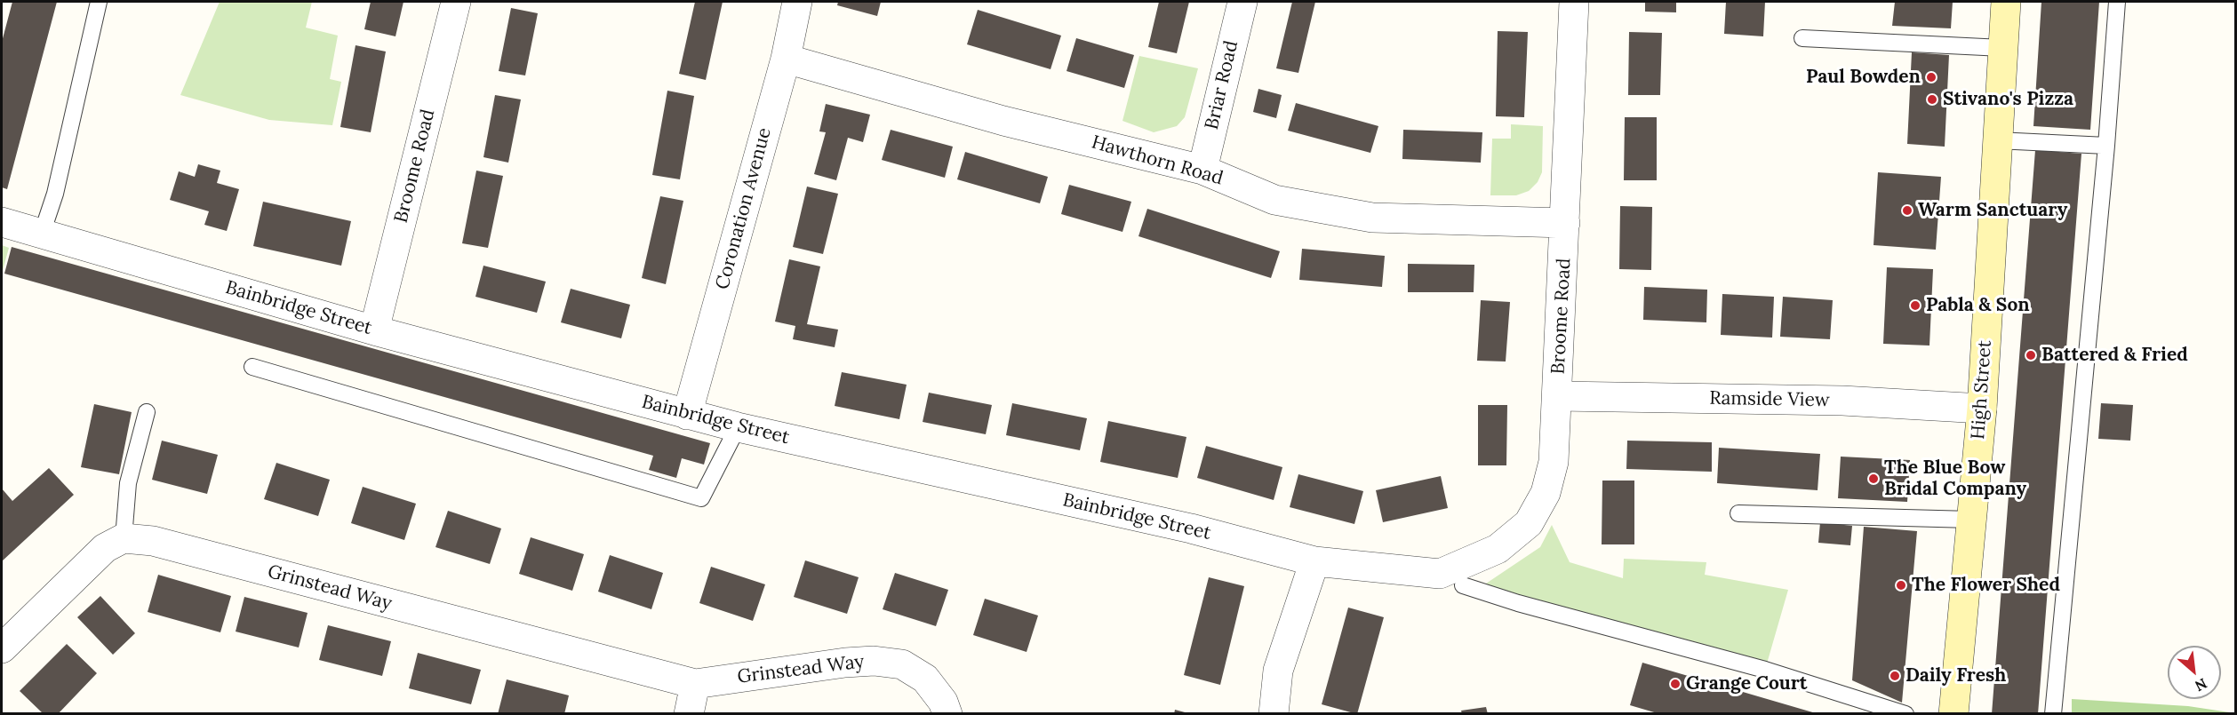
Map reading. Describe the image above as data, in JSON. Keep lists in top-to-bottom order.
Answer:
{
  "streets": {
    "street": [
      "Briar Road",
      "Hawthorn Road",
      "Broome Road",
      "Coronation Avenue",
      "Bainbridge Street",
      "High Street",
      "Ramside View",
      "Grinstead Way"
    ]
  },
  "crossings": [
    ["Briar Road", "Hawthorn Road"],
    ["Hawthorn Road", "Broome Road"],
    ["Hawthorn Road", "Coronation Avenue"],
    ["Broome Road", "Bainbridge Street"],
    ["Broome Road", "Ramside View"],
    ["Coronation Avenue", "Bainbridge Street"],
    ["High Street", "Ramside View"]
  ],
  "places": [
    "Paul Bowden",
    "Stivano's Pizza",
    "Warm Sanctuary",
    "Pabla & Son",
    "Battered & Fried",
    "The Blue Bow Bridal Company",
    "The Flower Shed",
    "Daily Fresh",
    "Grange Court"
  ],
  "north": "bottom right"
}
